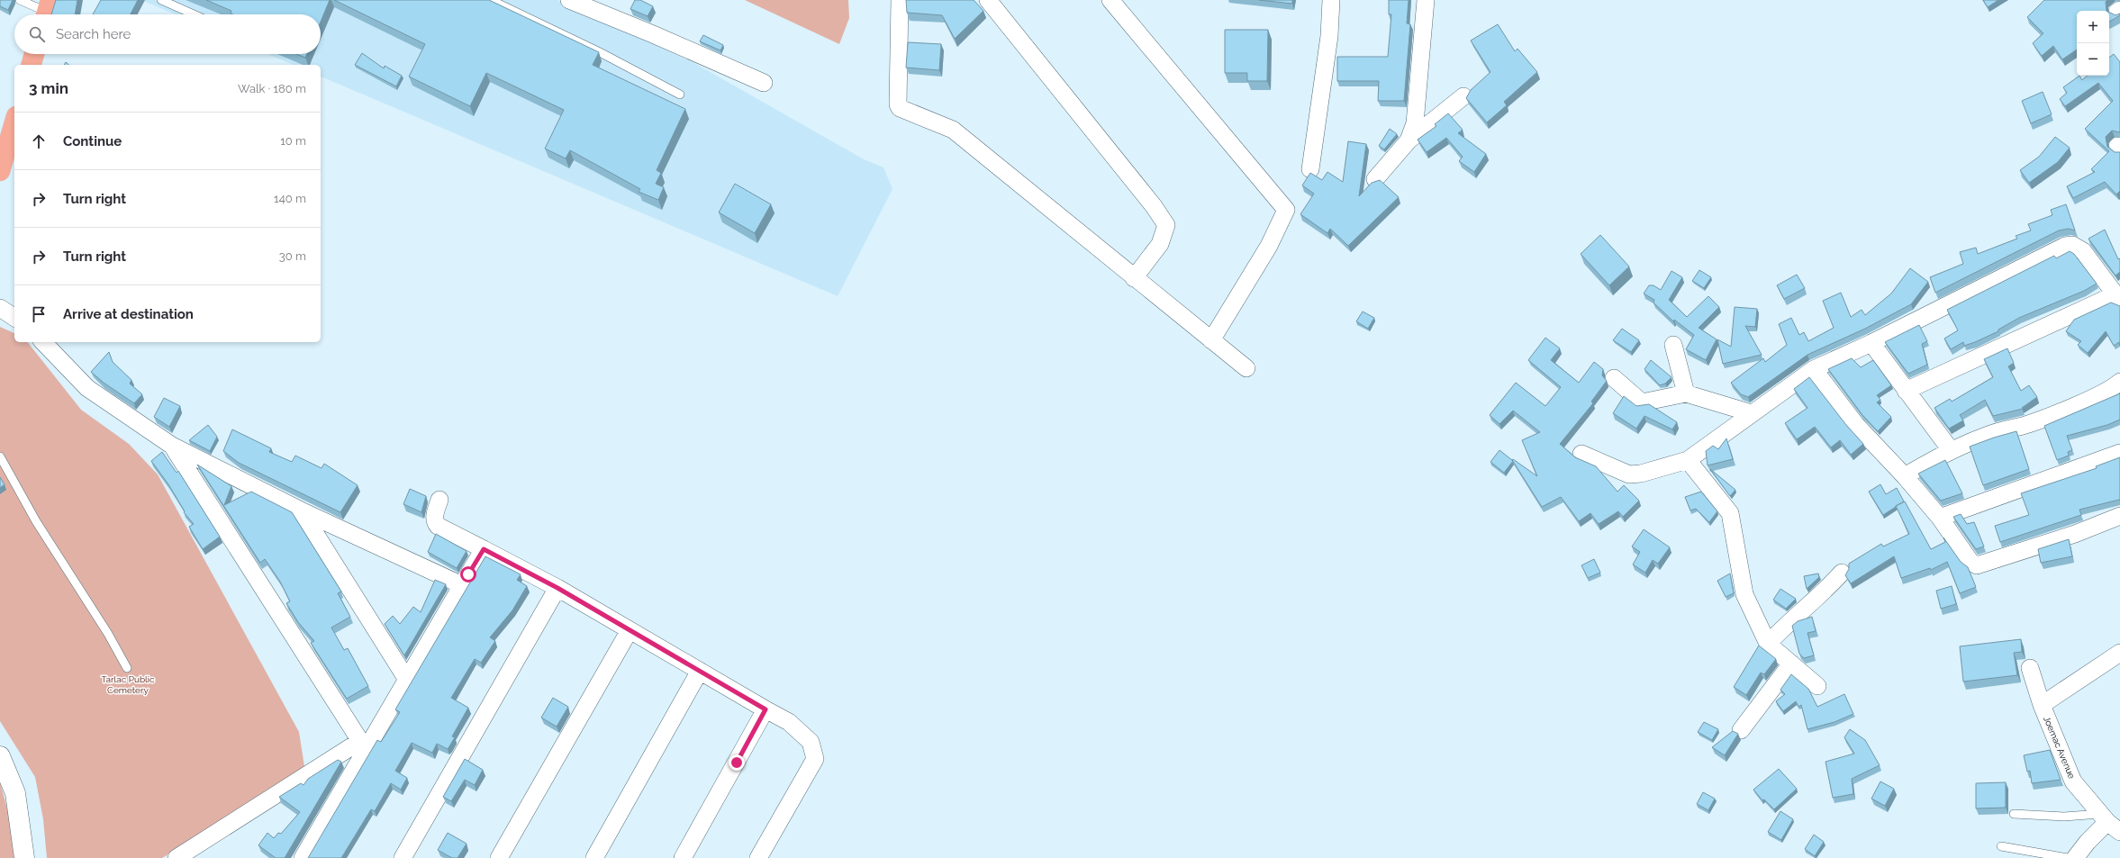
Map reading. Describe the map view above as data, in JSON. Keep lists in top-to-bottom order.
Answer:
{
  "streets": {
    "street": ["Joemac Avenue"]
  },
  "parks": ["Tarlac Public Cemetery"],
  "page": {
    "map_buttons": ["+", "−"],
    "search": "Search here",
    "heading": ["3 min", "Walk · 180 m"],
    "list": [
      ["Continue", "10 m"],
      ["Turn right", "140 m"],
      ["Turn right", "30 m"],
      "Arrive at destination"
    ]
  }
}
